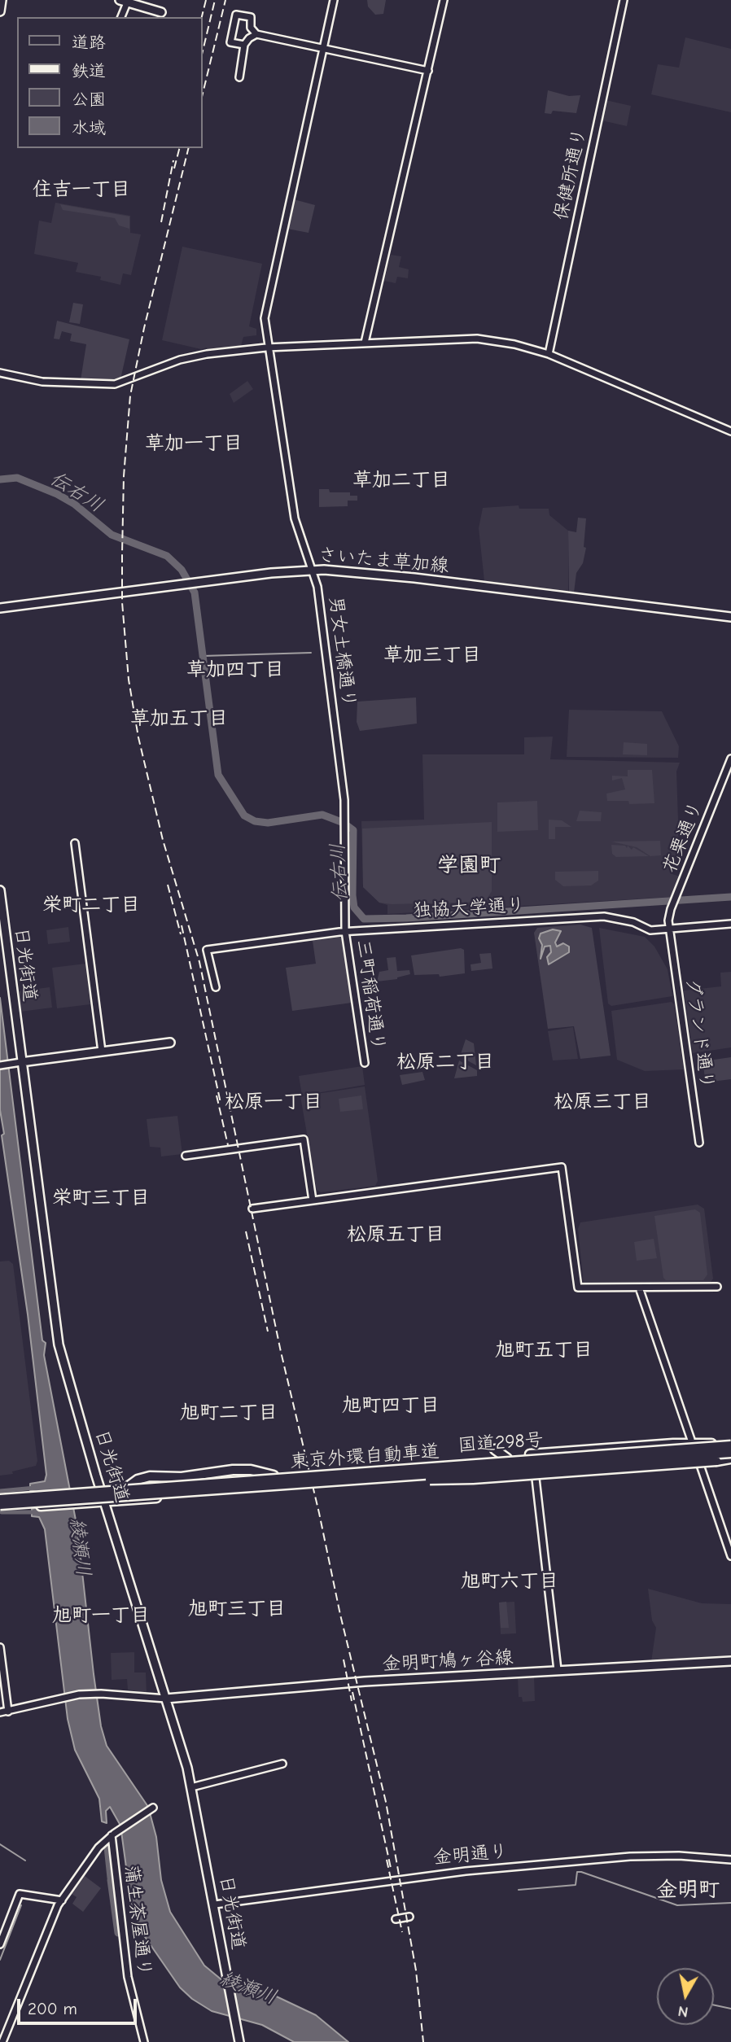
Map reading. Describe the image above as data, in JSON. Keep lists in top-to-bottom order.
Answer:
{
  "streets": {
    "highway": ["国道298号", "東京外環自動車道"],
    "main road": ["さいたま草加線", "日光街道", "金明町鳩ヶ谷線"],
    "street": [
      "保健所通り",
      "男女土橋通り",
      "花栗通り",
      "独協大学通り",
      "三町稲荷通り",
      "グランド通り",
      "金明通り",
      "蒲生茶屋通り"
    ]
  },
  "crossings": [
    ["さいたま草加線", "男女土橋通り"],
    ["男女土橋通り", "独協大学通り"],
    ["男女土橋通り", "三町稲荷通り"],
    ["花栗通り", "独協大学通り"],
    ["花栗通り", "グランド通り"],
    ["独協大学通り", "三町稲荷通り"],
    ["独協大学通り", "グランド通り"],
    ["日光街道", "国道298号"],
    ["日光街道", "金明町鳩ヶ谷線"],
    ["日光街道", "金明通り"],
    ["国道298号", "東京外環自動車道"]
  ],
  "districts": [
    "住吉一丁目",
    "草加一丁目",
    "草加二丁目",
    "草加三丁目",
    "草加四丁目",
    "草加五丁目",
    "学園町",
    "栄町二丁目",
    "松原二丁目",
    "松原一丁目",
    "松原三丁目",
    "栄町三丁目",
    "松原五丁目",
    "旭町五丁目",
    "旭町四丁目",
    "旭町二丁目",
    "旭町六丁目",
    "旭町三丁目",
    "旭町一丁目",
    "金明町"
  ],
  "water": ["伝右川", "綾瀬川"],
  "legend": [
    "道路",
    "鉄道",
    "公園",
    "水域"
  ],
  "scale_bar": "200 m",
  "north": "bottom"
}
